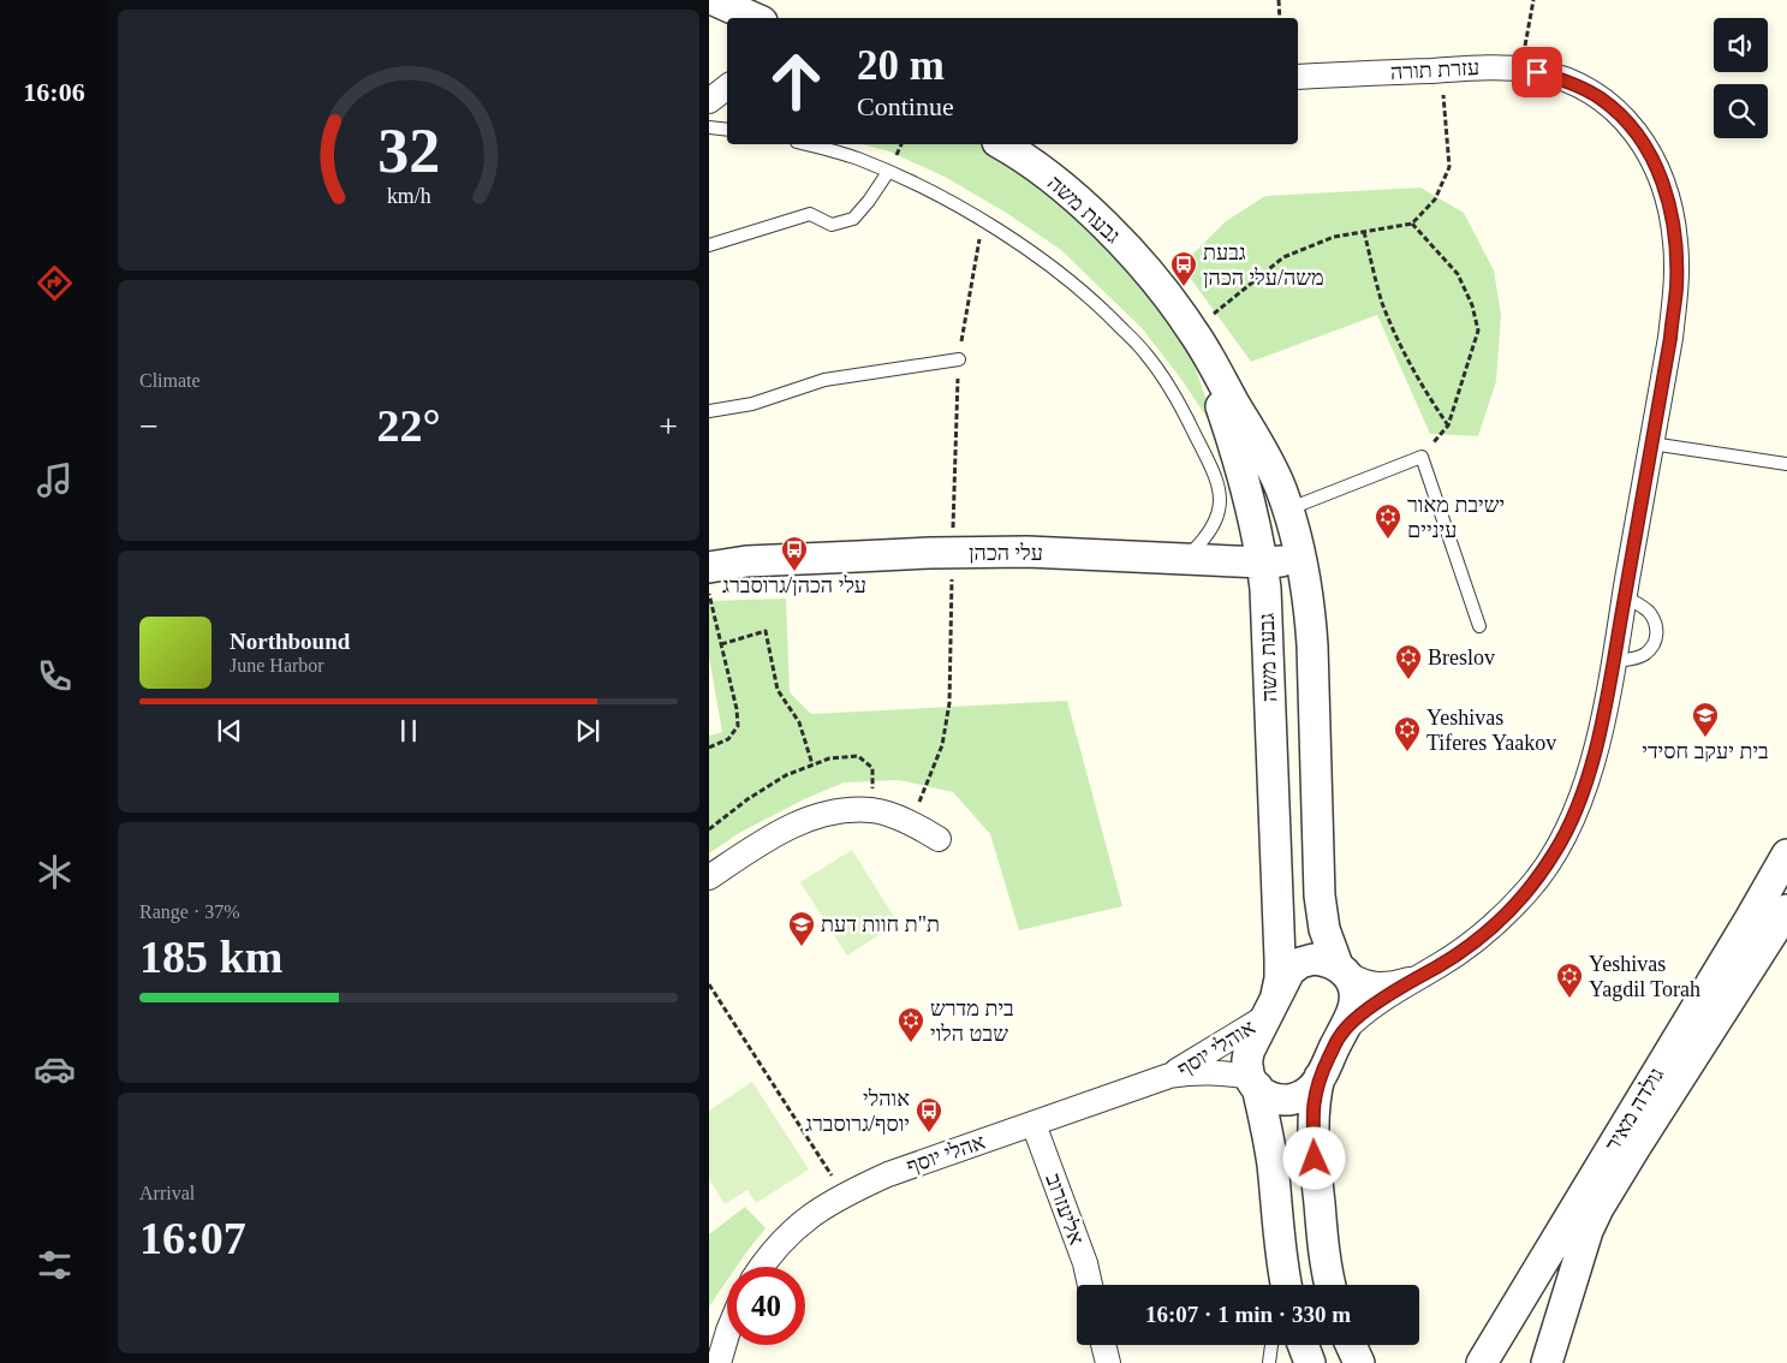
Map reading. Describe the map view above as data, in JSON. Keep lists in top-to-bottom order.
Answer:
{
  "streets": {
    "street": [
      "עזרת תורה",
      "גבעת משה",
      "עלי הכהן",
      "אוהלי יוסף",
      "גולדה מאיר",
      "אהלי יוסף",
      "אליעזרוב"
    ]
  },
  "crossings": [
    ["עזרת תורה", "גבעת משה"],
    ["גבעת משה", "עלי הכהן"],
    ["גבעת משה", "אוהלי יוסף"],
    ["אוהלי יוסף", "אהלי יוסף"],
    ["אהלי יוסף", "אליעזרוב"]
  ],
  "places": {
    "bus stop": ["גבעת משה/עלי הכהן", "עלי הכהן/גרוסברג", "אוהלי יוסף/גרוסברג"],
    "synagogue": [
      "ישיבת מאור עיניים",
      "Breslov",
      "Yeshivas Tiferes Yaakov",
      "Yeshivas Yagdil Torah",
      "בית מדרש שבט הלוי"
    ],
    "school or university": ["בית יעקב חסידי", "ת\"ת חוות דעת"]
  },
  "page": {
    "tabs": "16:06",
    "turn": ["20 m", "Continue"],
    "tile": [
      "Climate",
      ["Range · 37%", "185 km"],
      ["Arrival", "16:07"]
    ],
    "heat": ["−", "22°", "+"],
    "song": ["Northbound", "June Harbor"],
    "limit": "40",
    "trip": "16:07 · 1 min · 330 m",
    "gauge": ["32", "km/h"]
  }
}
